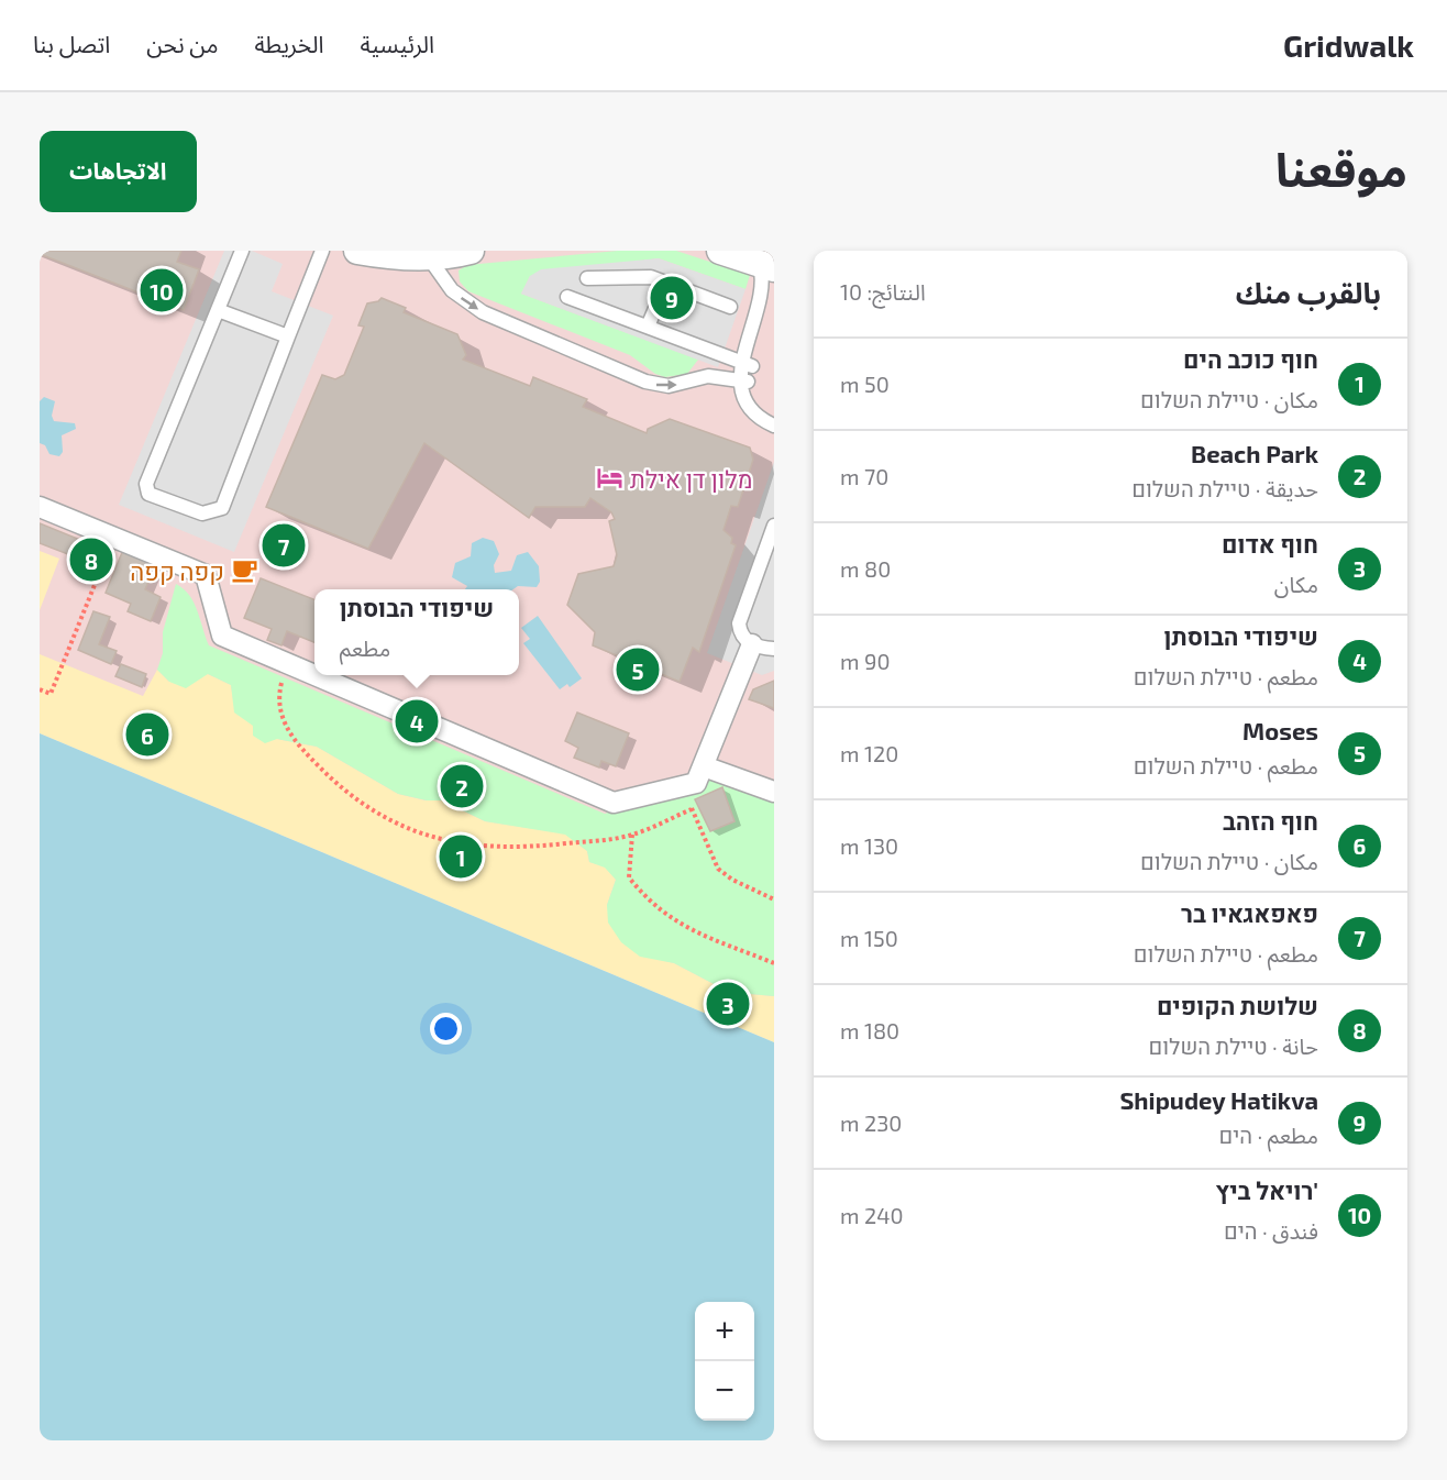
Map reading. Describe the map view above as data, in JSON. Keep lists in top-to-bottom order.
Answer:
{
  "places": {
    "hotel": ["מלון דן אילת"],
    "cafe": ["קפה קפה"]
  },
  "page": {
    "header": "Gridwalk",
    "nav": [
      "الرئيسية",
      "الخريطة",
      "من نحن",
      "اتصل بنا"
    ],
    "title": "موقعنا",
    "buttons": "الاتجاهات",
    "heading": ["بالقرب منك", "النتائج: 10"],
    "pins": [
      "10",
      "9",
      "7",
      "8",
      "5",
      "4",
      "6",
      "2",
      "1",
      "3"
    ],
    "list": [
      {
        "mark": "1",
        "name": "חוף כוכב הים",
        "note": "مكان · טיילת השלום",
        "value": "50 m"
      },
      {
        "mark": "2",
        "name": "Beach Park",
        "note": "حديقة · טיילת השלום",
        "value": "70 m"
      },
      {
        "mark": "3",
        "name": "חוף אדום",
        "note": "مكان",
        "value": "80 m"
      },
      {
        "mark": "4",
        "name": "שיפודי הבוסתן",
        "note": "مطعم · טיילת השלום",
        "value": "90 m"
      },
      {
        "mark": "5",
        "name": "Moses",
        "note": "مطعم · טיילת השלום",
        "value": "120 m"
      },
      {
        "mark": "6",
        "name": "חוף הזהב",
        "note": "مكان · טיילת השלום",
        "value": "130 m"
      },
      {
        "mark": "7",
        "name": "פאפאגאיו בר",
        "note": "مطعم · טיילת השלום",
        "value": "150 m"
      },
      {
        "mark": "8",
        "name": "שלושת הקופים",
        "note": "حانة · טיילת השלום",
        "value": "180 m"
      },
      {
        "mark": "9",
        "name": "Shipudey Hatikva",
        "note": "مطعم · הים",
        "value": "230 m"
      },
      {
        "mark": "10",
        "name": "'רויאל ביץ",
        "note": "فندق · הים",
        "value": "240 m"
      }
    ],
    "popup": ["שיפודי הבוסתן", "مطعم"],
    "map_buttons": ["+", "−"]
  }
}
